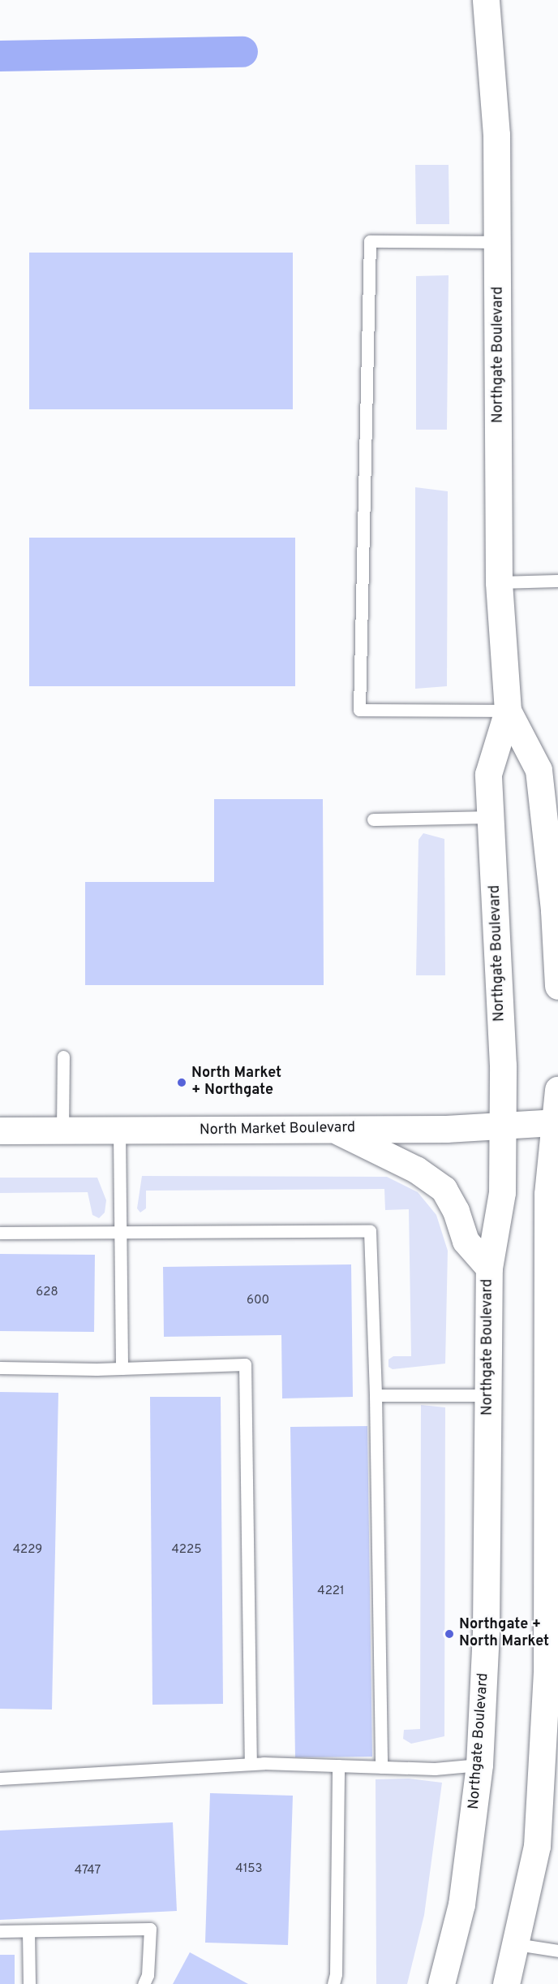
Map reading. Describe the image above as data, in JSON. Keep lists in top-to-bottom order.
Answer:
{
  "streets": {
    "main road": ["Northgate Boulevard", "North Market Boulevard"]
  },
  "crossings": [
    ["Northgate Boulevard", "North Market Boulevard"]
  ],
  "places": ["North Market + Northgate", "Northgate + North Market"],
  "house_numbers": [
    "628",
    "600",
    "4229",
    "4225",
    "4221",
    "4153",
    "4747"
  ]
}
